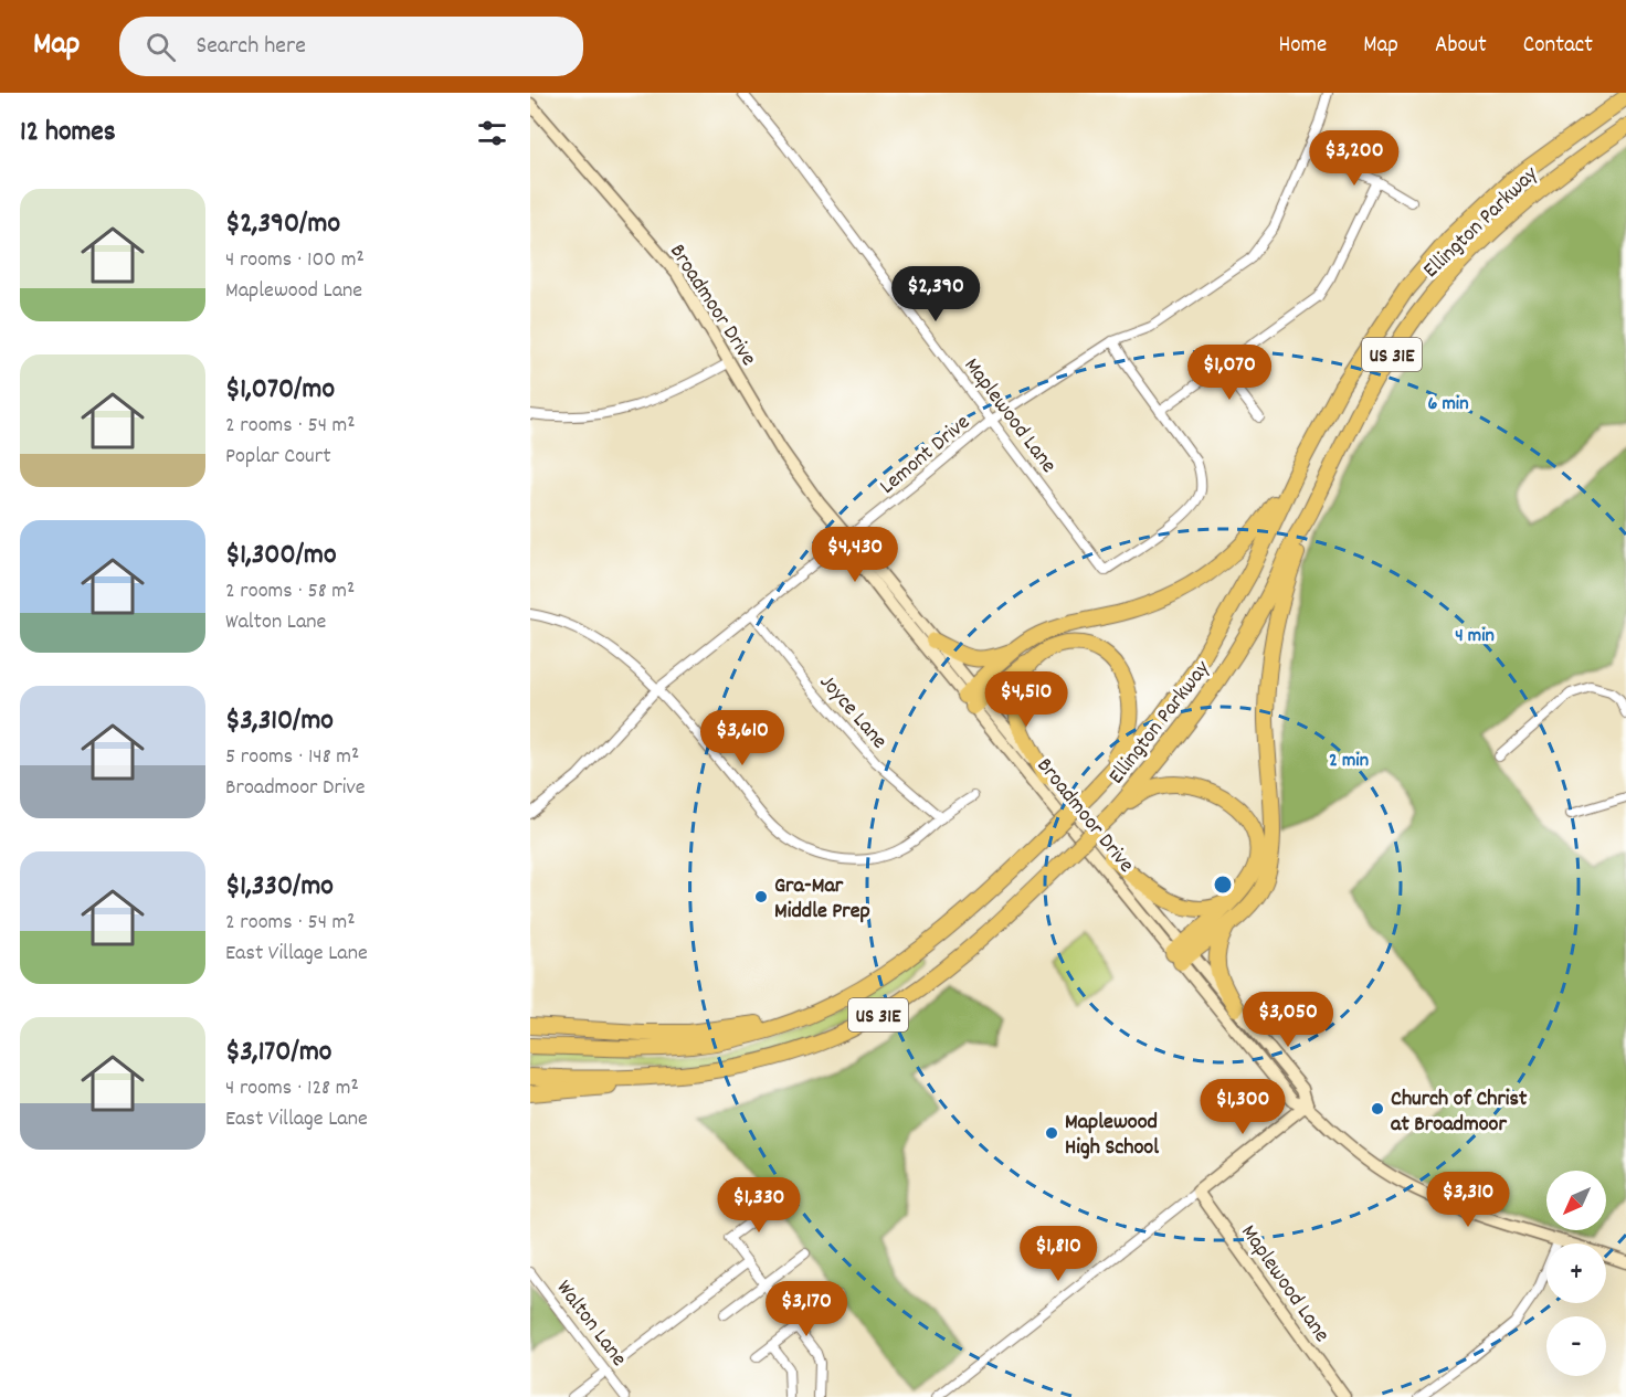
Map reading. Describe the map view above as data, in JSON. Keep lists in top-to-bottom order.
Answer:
{
  "streets": {
    "highway": ["Ellington Parkway", "US 31E"],
    "main road": ["Broadmoor Drive", "Maplewood Lane"],
    "street": ["Lemont Drive", "Joyce Lane", "Walton Lane"]
  },
  "crossings": [
    ["Broadmoor Drive", "Lemont Drive"],
    ["Maplewood Lane", "Lemont Drive"],
    ["Lemont Drive", "Joyce Lane"]
  ],
  "places": ["Gra-Mar Middle Prep", "Church of Christ at Broadmoor", "Maplewood High School"],
  "north": "bottom left",
  "page": {
    "header": "Map",
    "search": "Search here",
    "nav": [
      "Home",
      "Map",
      "About",
      "Contact"
    ],
    "heading": "12 homes",
    "price": [
      "$3,200",
      "$2,390",
      "$1,070",
      "$4,430",
      "$4,510",
      "$3,610",
      "$3,050",
      "$1,300",
      "$3,310",
      "$1,330",
      "$1,810",
      "$3,170"
    ],
    "list": [
      {
        "name": "$2,390/mo",
        "note": "4 rooms · 100 m² · Maplewood Lane"
      },
      {
        "name": "$1,070/mo",
        "note": "2 rooms · 54 m² · Poplar Court"
      },
      {
        "name": "$1,300/mo",
        "note": "2 rooms · 58 m² · Walton Lane"
      },
      {
        "name": "$3,310/mo",
        "note": "5 rooms · 148 m² · Broadmoor Drive"
      },
      {
        "name": "$1,330/mo",
        "note": "2 rooms · 54 m² · East Village Lane"
      },
      {
        "name": "$3,170/mo",
        "note": "4 rooms · 128 m² · East Village Lane"
      }
    ],
    "map_buttons": ["+", "−"]
  },
  "rings": ["6 min", "4 min", "2 min"]
}
